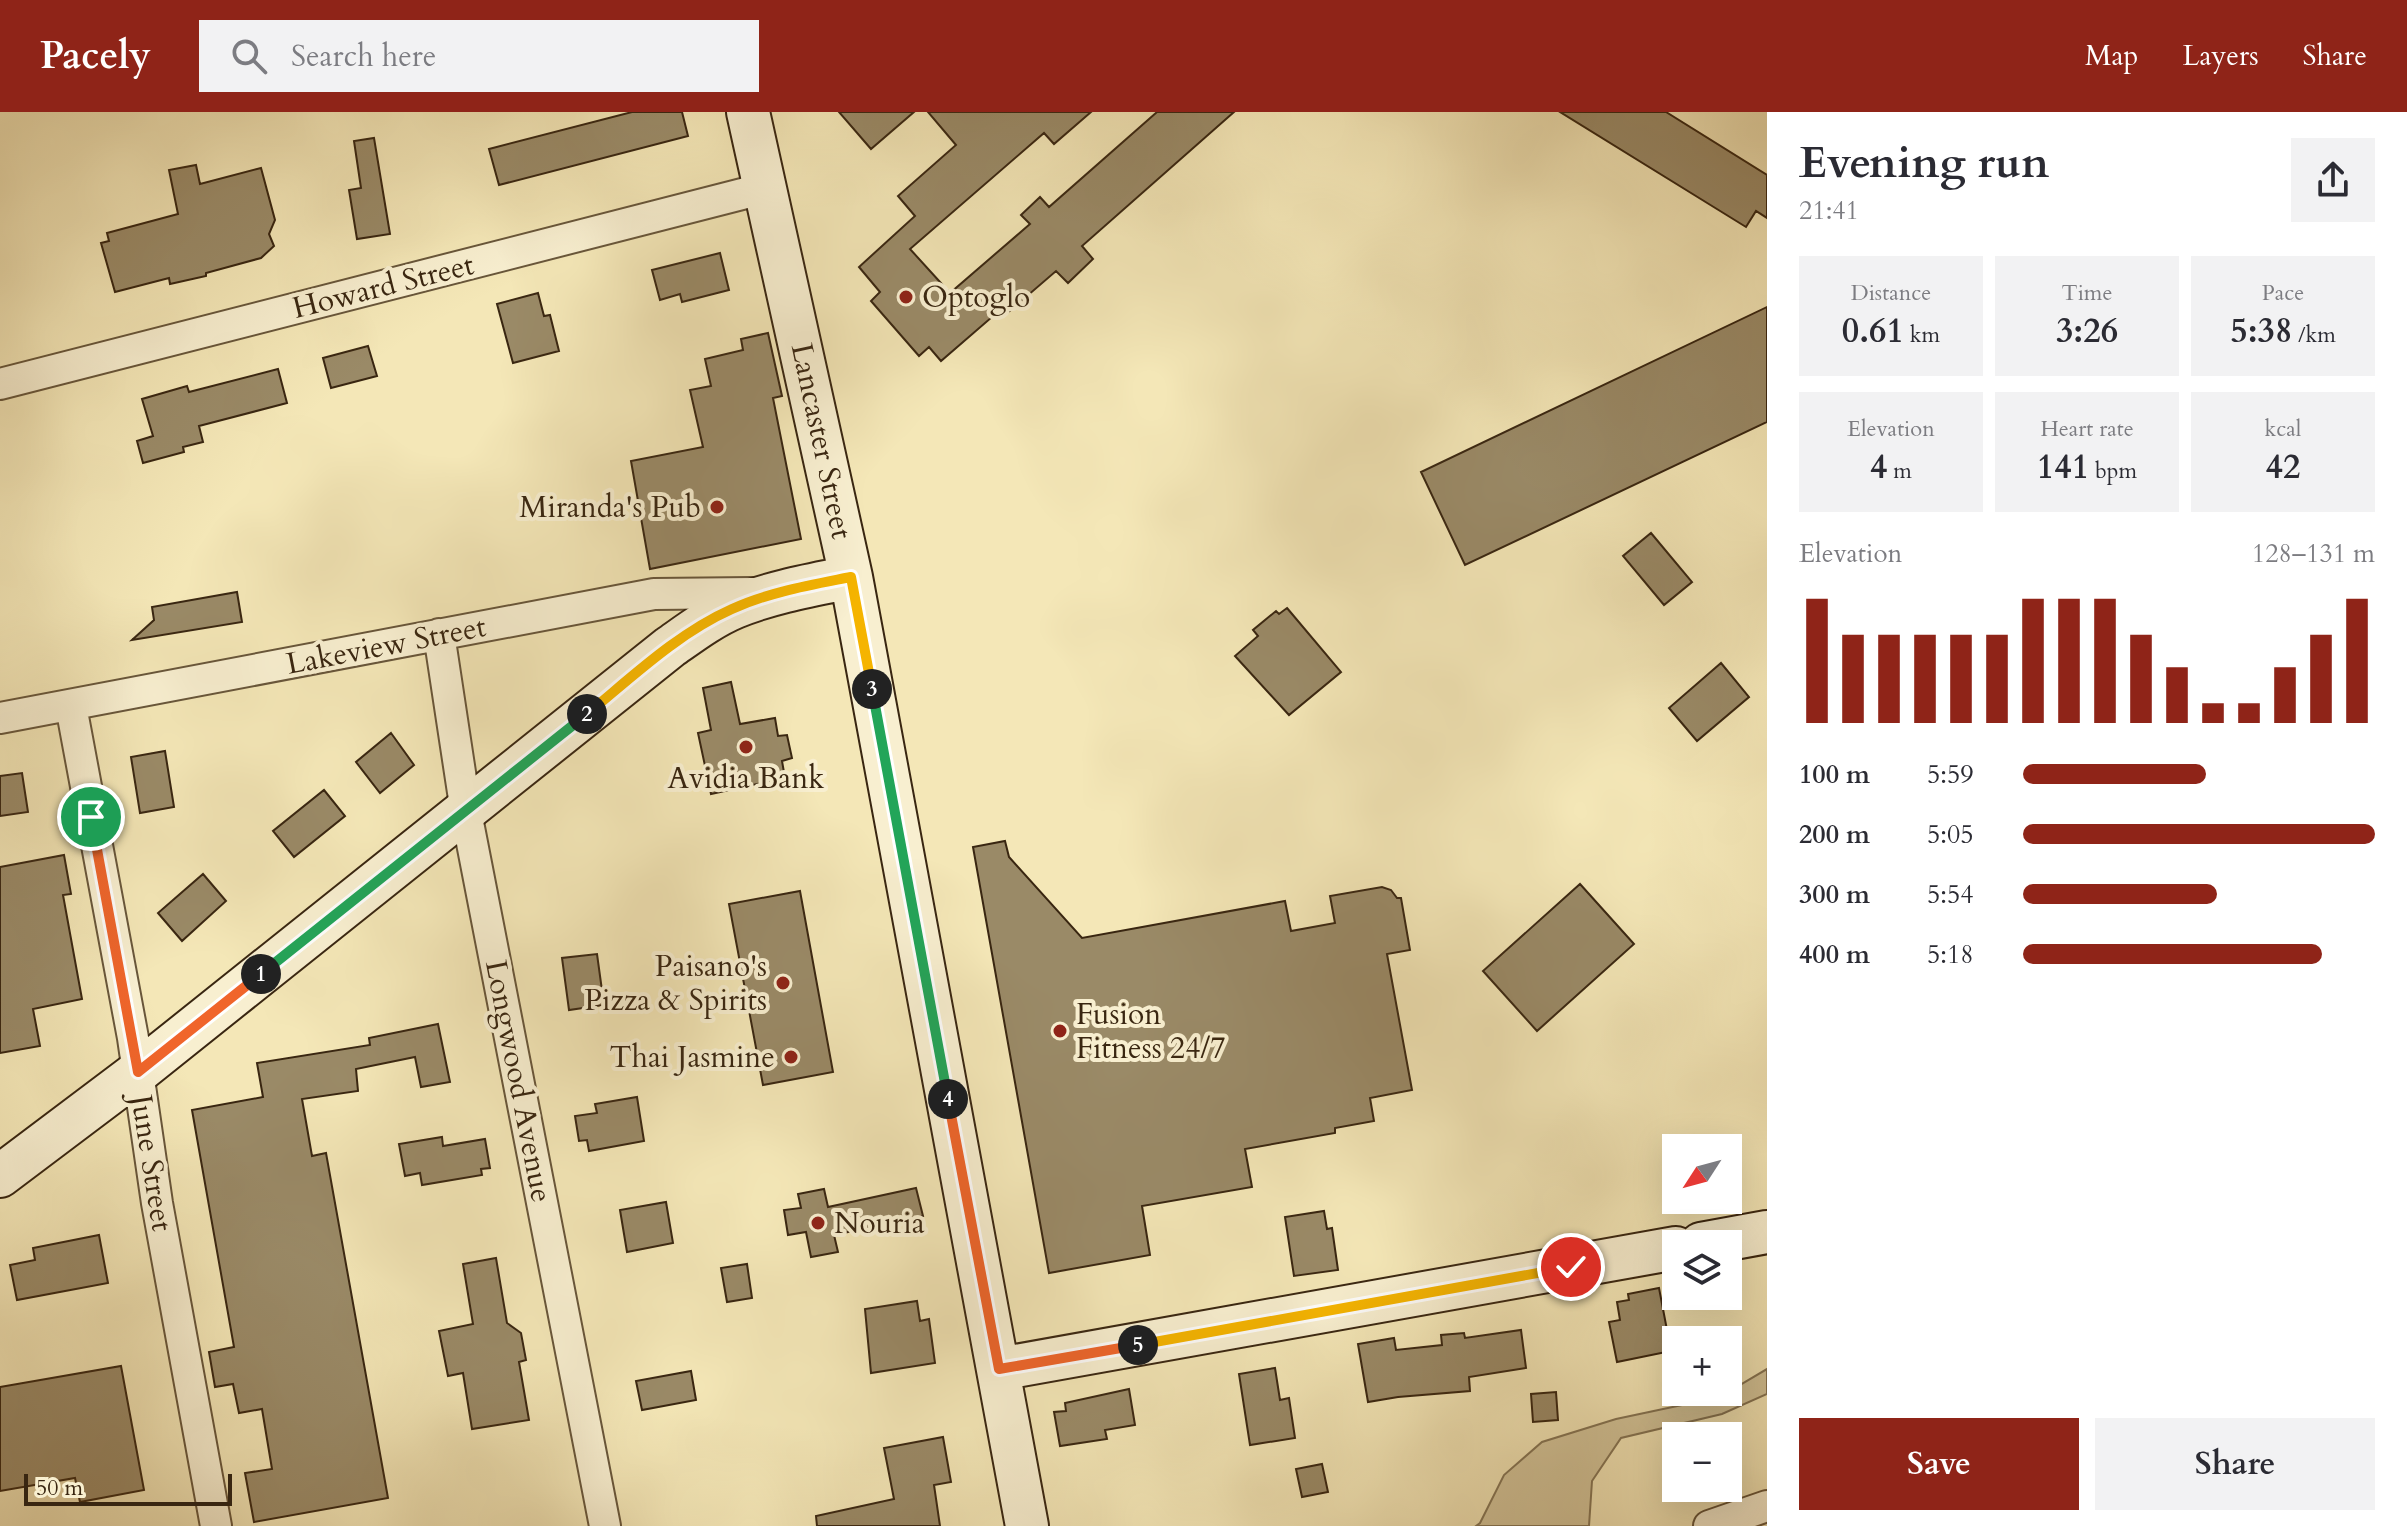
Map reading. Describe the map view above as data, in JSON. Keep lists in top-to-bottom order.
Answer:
{
  "streets": {
    "main road": ["Lancaster Street"],
    "street": [
      "Howard Street",
      "Lakeview Street",
      "Longwood Avenue",
      "June Street"
    ]
  },
  "crossings": [
    ["Howard Street", "Lancaster Street"],
    ["Lakeview Street", "Longwood Avenue"],
    ["Lakeview Street", "June Street"]
  ],
  "places": [
    "Optoglo",
    "Miranda's Pub",
    "Avidia Bank",
    "Paisano's Pizza & Spirits",
    "Fusion Fitness 24/7",
    "Thai Jasmine",
    "Nouria"
  ],
  "scale_bar": "50 m",
  "north": "bottom left",
  "page": {
    "header": "Pacely",
    "search": "Search here",
    "nav": ["Map", "Layers", "Share"],
    "heading": ["Evening run", "21:41"],
    "stats": [
      ["Distance", "0.61 km"],
      ["Time", "3:26"],
      ["Pace", "5:38 /km"],
      ["Elevation", "4 m"],
      ["Heart rate", "141 bpm"],
      ["kcal", "42"]
    ],
    "chart": ["Elevation", "128–131 m"],
    "pins": [
      "3",
      "2",
      "1",
      "4",
      "5"
    ],
    "list": [
      {
        "name": "100 m",
        "note": "5:59"
      },
      {
        "name": "200 m",
        "note": "5:05"
      },
      {
        "name": "300 m",
        "note": "5:54"
      },
      {
        "name": "400 m",
        "note": "5:18"
      }
    ],
    "map_buttons": ["+", "−"],
    "buttons": ["Save", "Share"],
    "scale": "50 m"
  }
}
